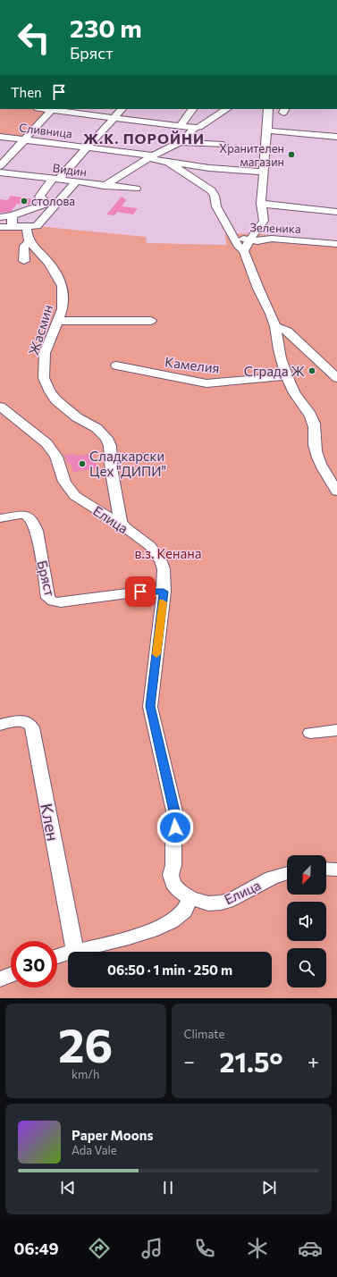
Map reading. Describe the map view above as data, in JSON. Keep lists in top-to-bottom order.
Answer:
{
  "streets": {
    "street": [
      "Сливница",
      "Видин",
      "Зеленика",
      "Жасмин",
      "Камелия",
      "Елица",
      "Бряст",
      "Клен"
    ]
  },
  "crossings": [
    ["Сливница", "Зеленика"],
    ["Сливница", "Камелия"],
    ["Жасмин", "Елица"],
    ["Елица", "Бряст"]
  ],
  "districts": ["Ж.К. ПОРОЙНИ"],
  "parks": ["в.з. Кенана"],
  "places": [
    "Хранителен магазин",
    "столова",
    "Сграда Ж",
    "Сладкарски Цех \"ДИПИ\""
  ],
  "north": "bottom left",
  "page": {
    "turn": ["230 m", "Бряст"],
    "then": "Then",
    "limit": "30",
    "trip": "06:50 · 1 min · 250 m",
    "tile": [
      ["26", "km/h"],
      "Climate"
    ],
    "heat": ["−", "21.5°", "+"],
    "song": ["Paper Moons", "Ada Vale"],
    "tabs": "06:49"
  }
}
